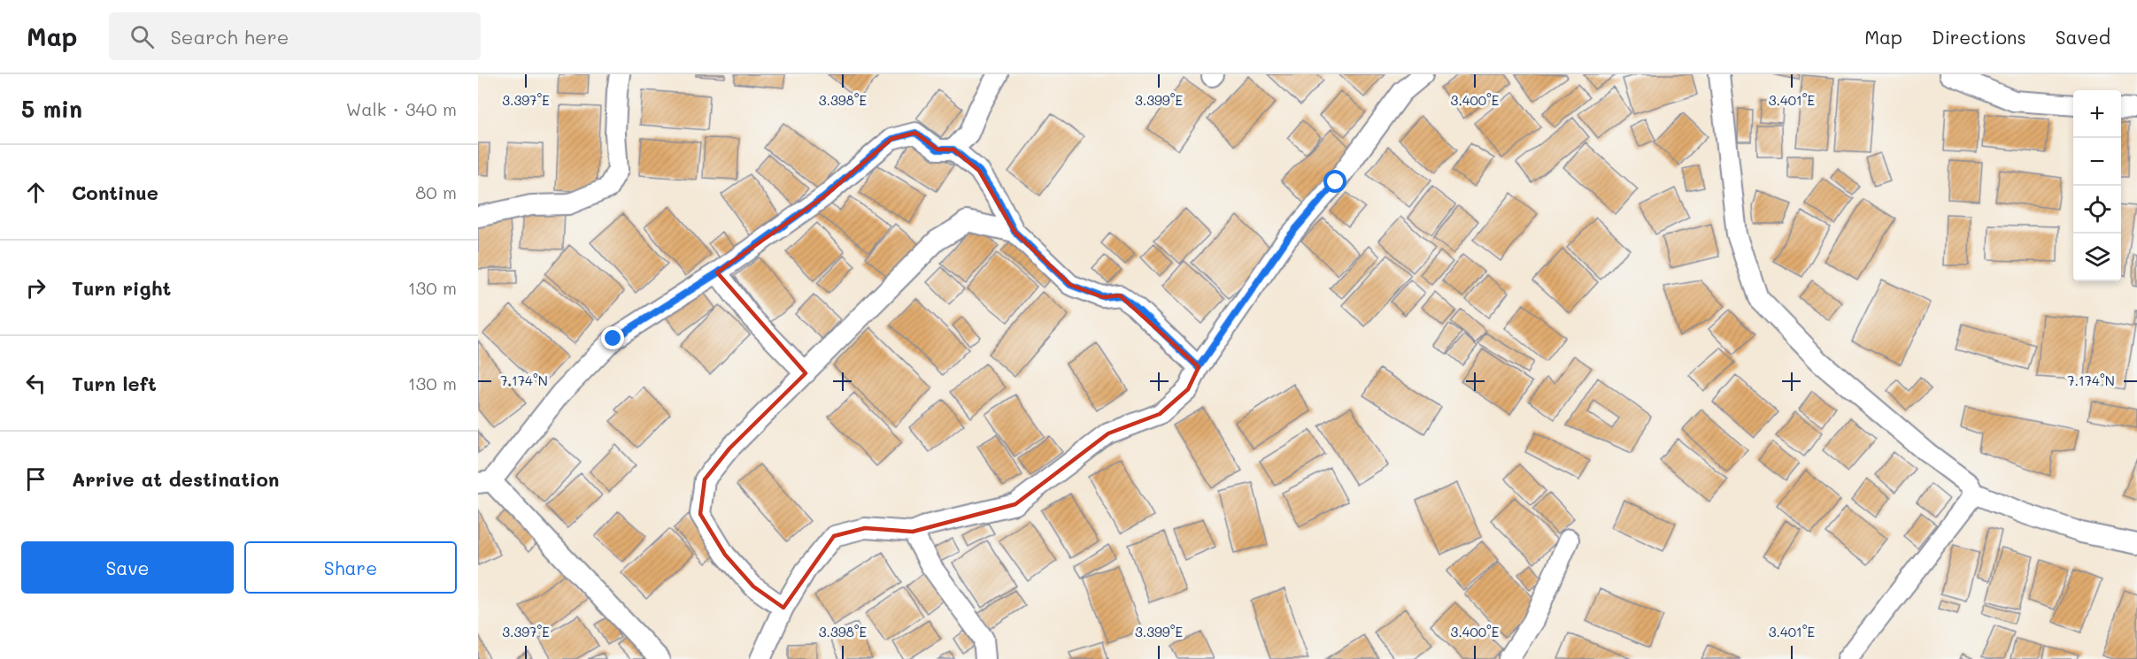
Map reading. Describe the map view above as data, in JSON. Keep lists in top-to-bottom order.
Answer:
{
  "page": {
    "header": "Map",
    "search": "Search here",
    "nav": ["Map", "Directions", "Saved"],
    "heading": ["5 min", "Walk · 340 m"],
    "map_buttons": ["+", "−"],
    "list": [
      ["Continue", "80 m"],
      ["Turn right", "130 m"],
      ["Turn left", "130 m"],
      "Arrive at destination"
    ],
    "buttons": ["Save", "Share"]
  },
  "coordinates": [
    "3.397°E",
    "3.398°E",
    "3.399°E",
    "3.400°E",
    "3.401°E",
    "7.174°N"
  ]
}
